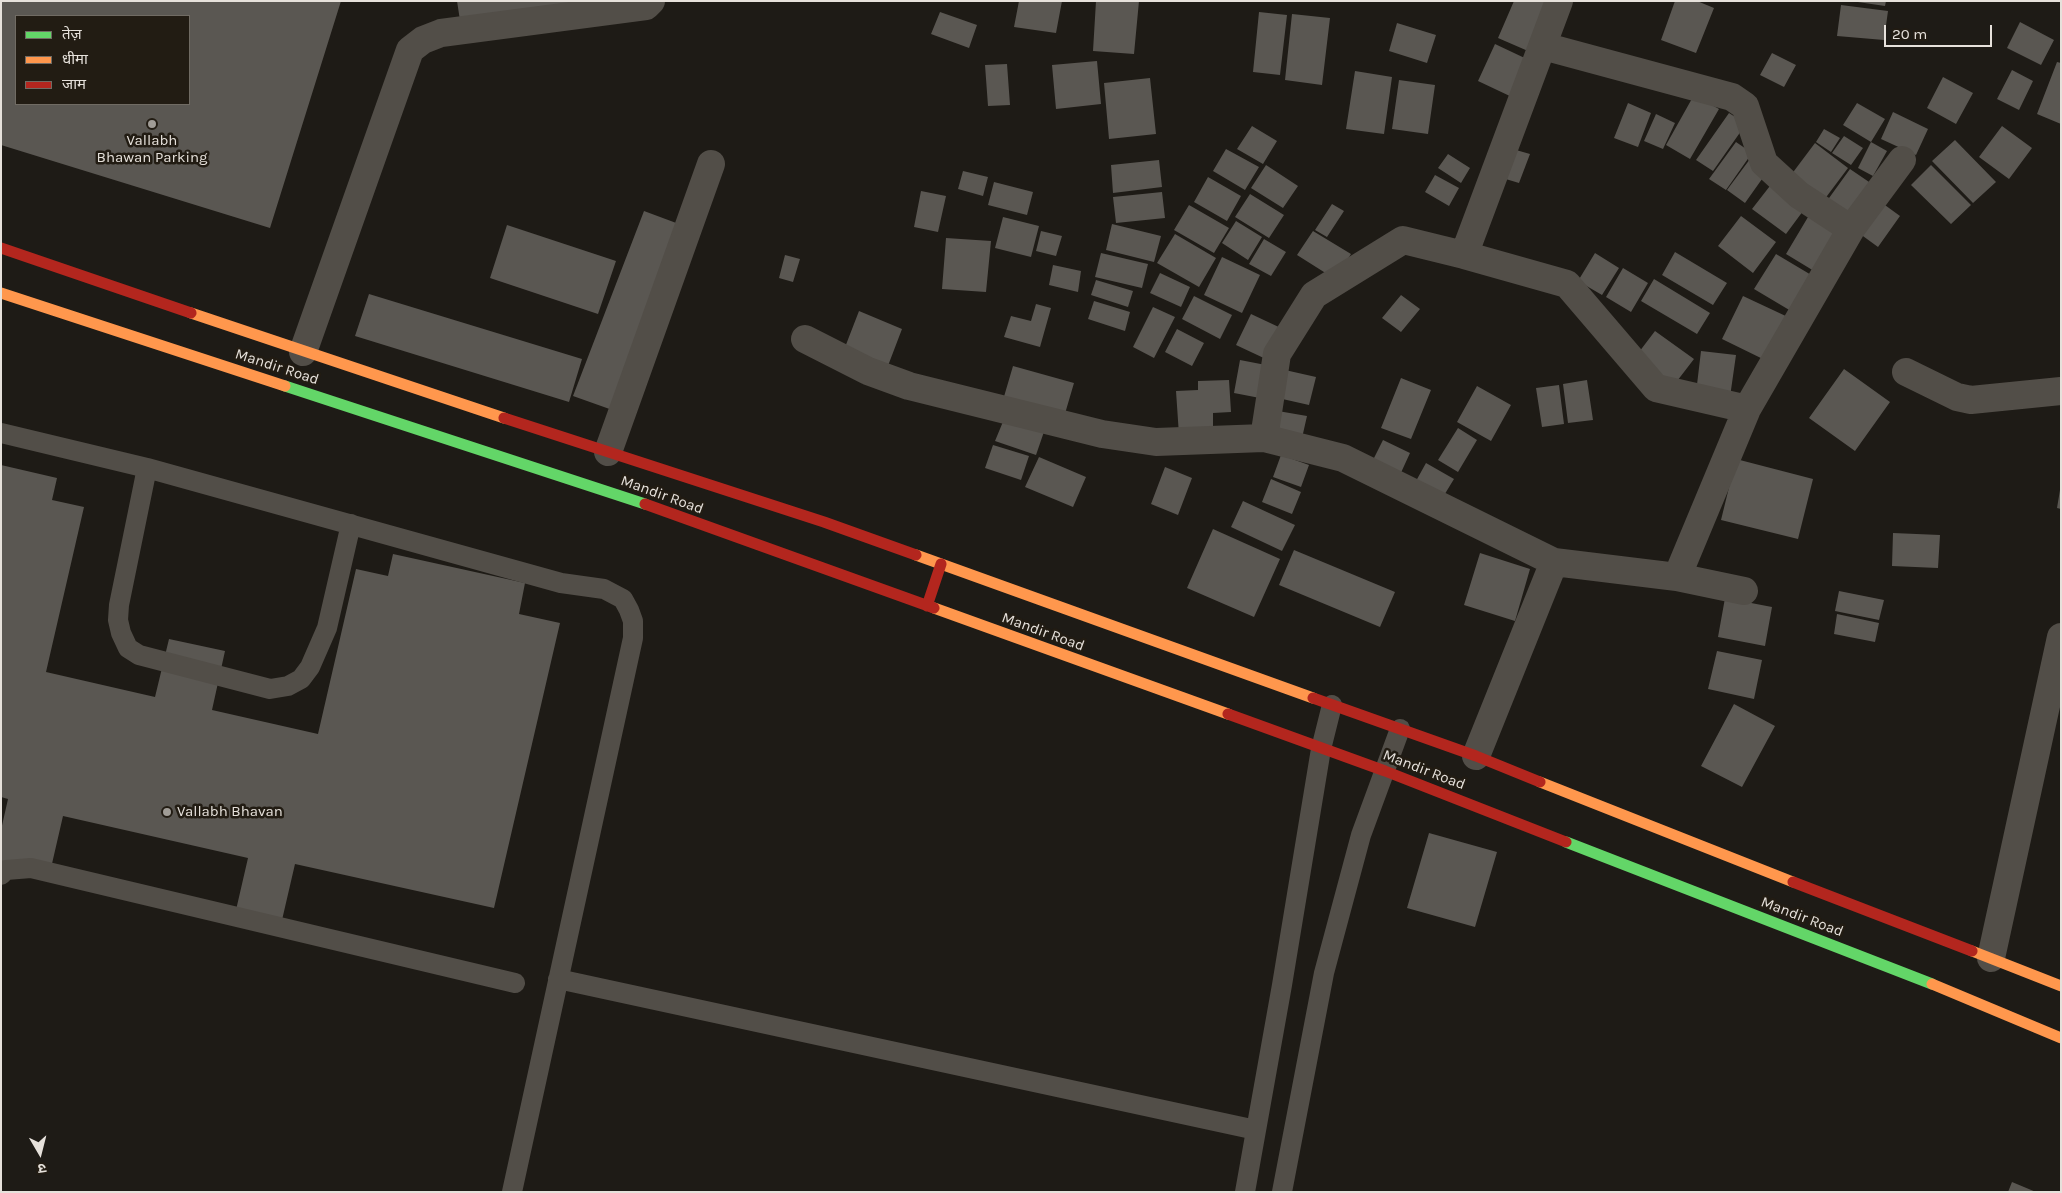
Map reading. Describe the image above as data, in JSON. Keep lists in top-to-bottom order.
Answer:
{
  "streets": {
    "street": ["Mandir Road"]
  },
  "places": ["Vallabh Bhawan Parking", "Vallabh Bhavan"],
  "legend": ["तेज़", "धीमा", "जाम"],
  "scale_bar": "20 m",
  "north": "bottom"
}
